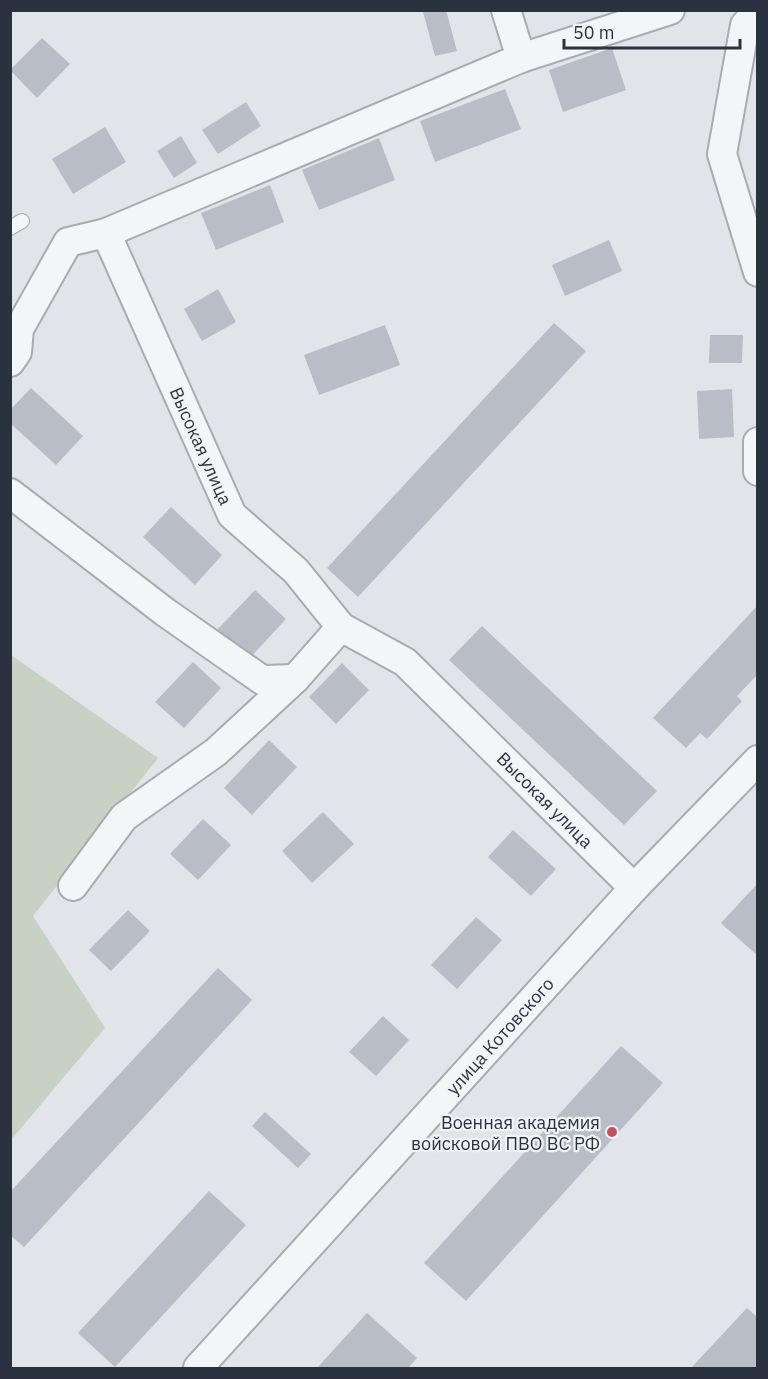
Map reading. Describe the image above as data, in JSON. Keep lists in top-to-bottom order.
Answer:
{
  "streets": {
    "street": ["Высокая улица", "улица Котовского"]
  },
  "crossings": [
    ["Высокая улица", "улица Котовского"]
  ],
  "places": ["Военная академия войсковой ПВО ВС РФ"],
  "scale_bar": "50 m"
}
